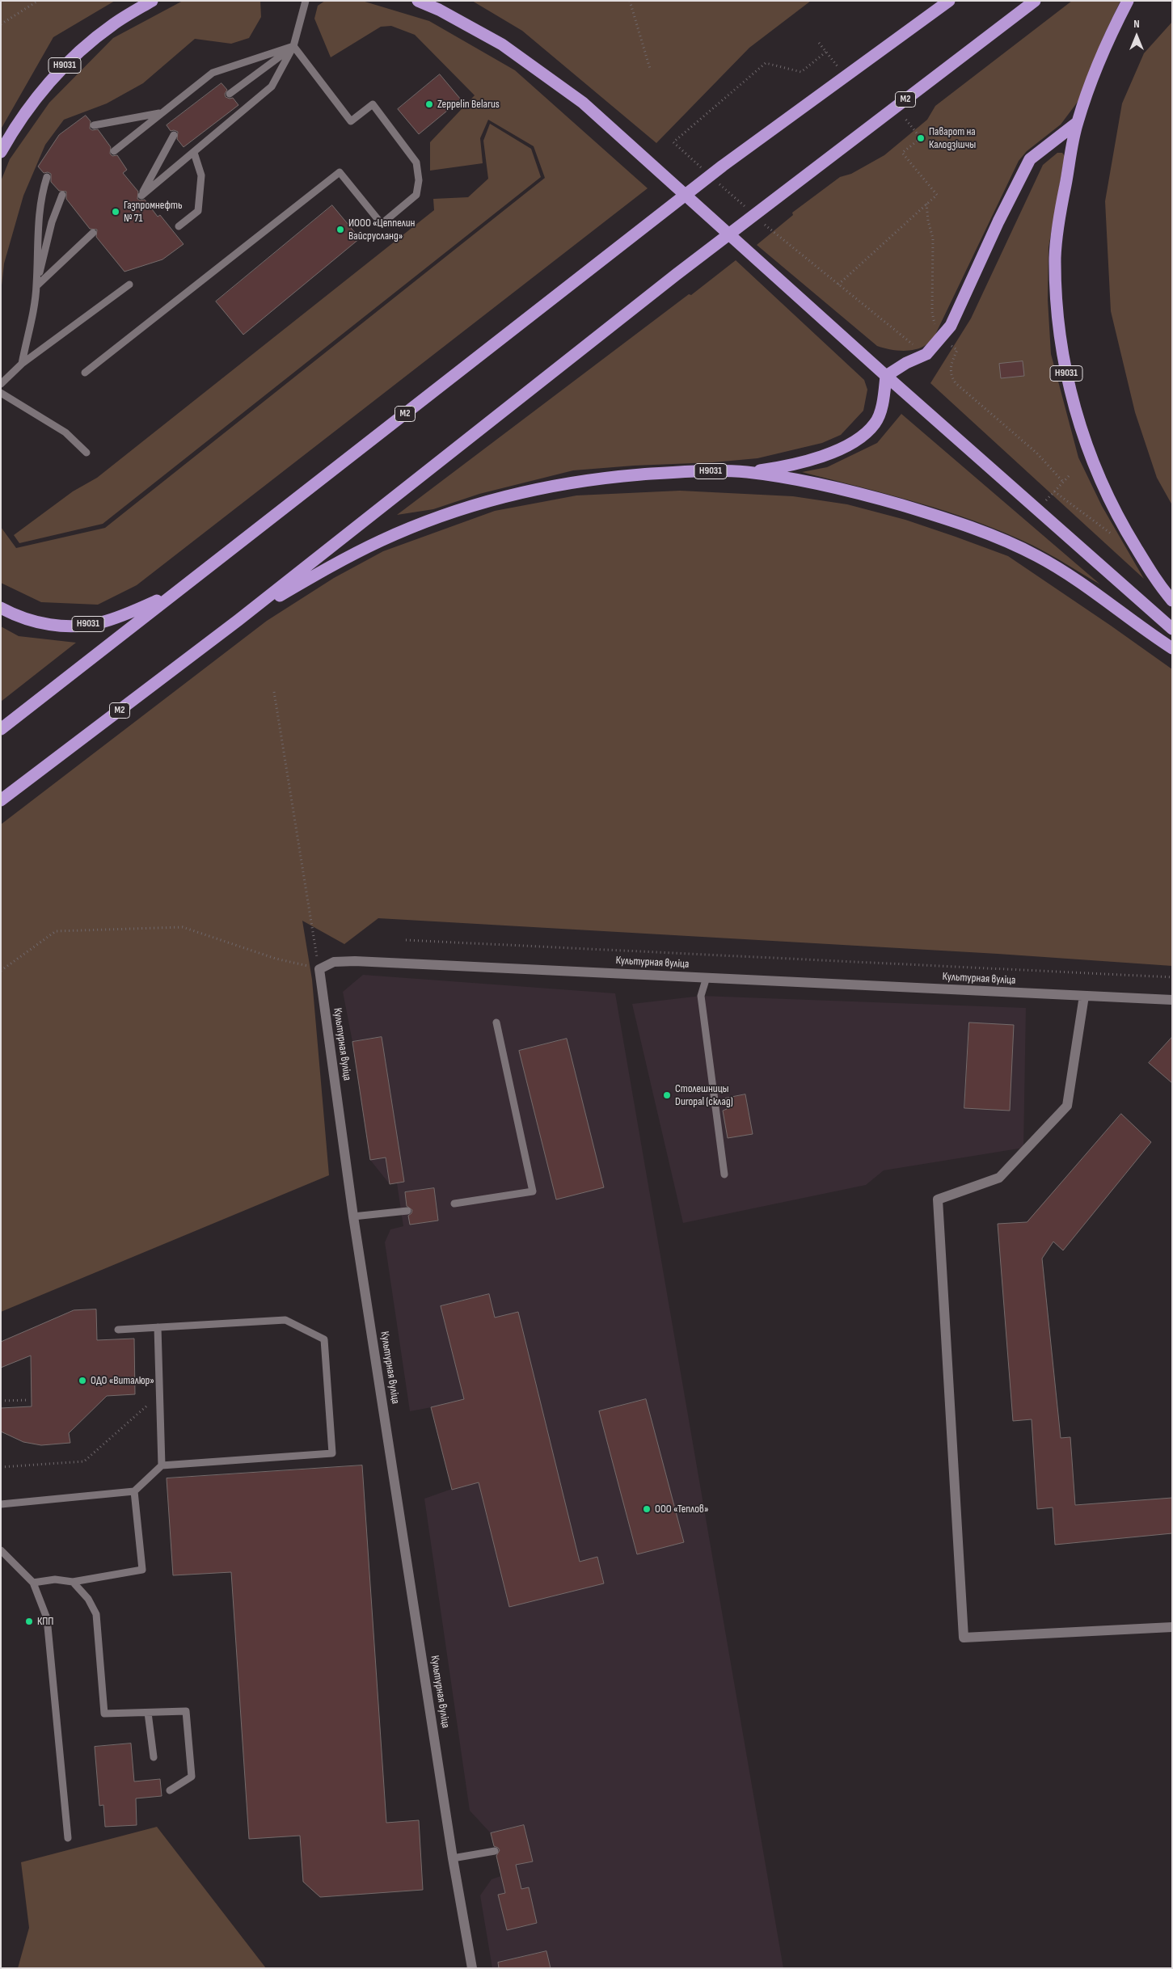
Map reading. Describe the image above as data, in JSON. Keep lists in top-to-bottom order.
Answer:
{
  "streets": {
    "highway": ["Н9031", "М2"],
    "street": ["Культурная вуліца"]
  },
  "crossings": [
    ["Н9031", "М2"]
  ],
  "places": [
    "Zeppelin Belarus",
    "Паварот на Калодзішчы",
    "Газпромнефть № 71",
    "ИООО «Цеппелин Вайсрусланд»",
    "Столешницы Duropal (склад)",
    "ОДО «Виталюр»",
    "ООО «Теплов»",
    "КПП"
  ],
  "north": "top"
}
